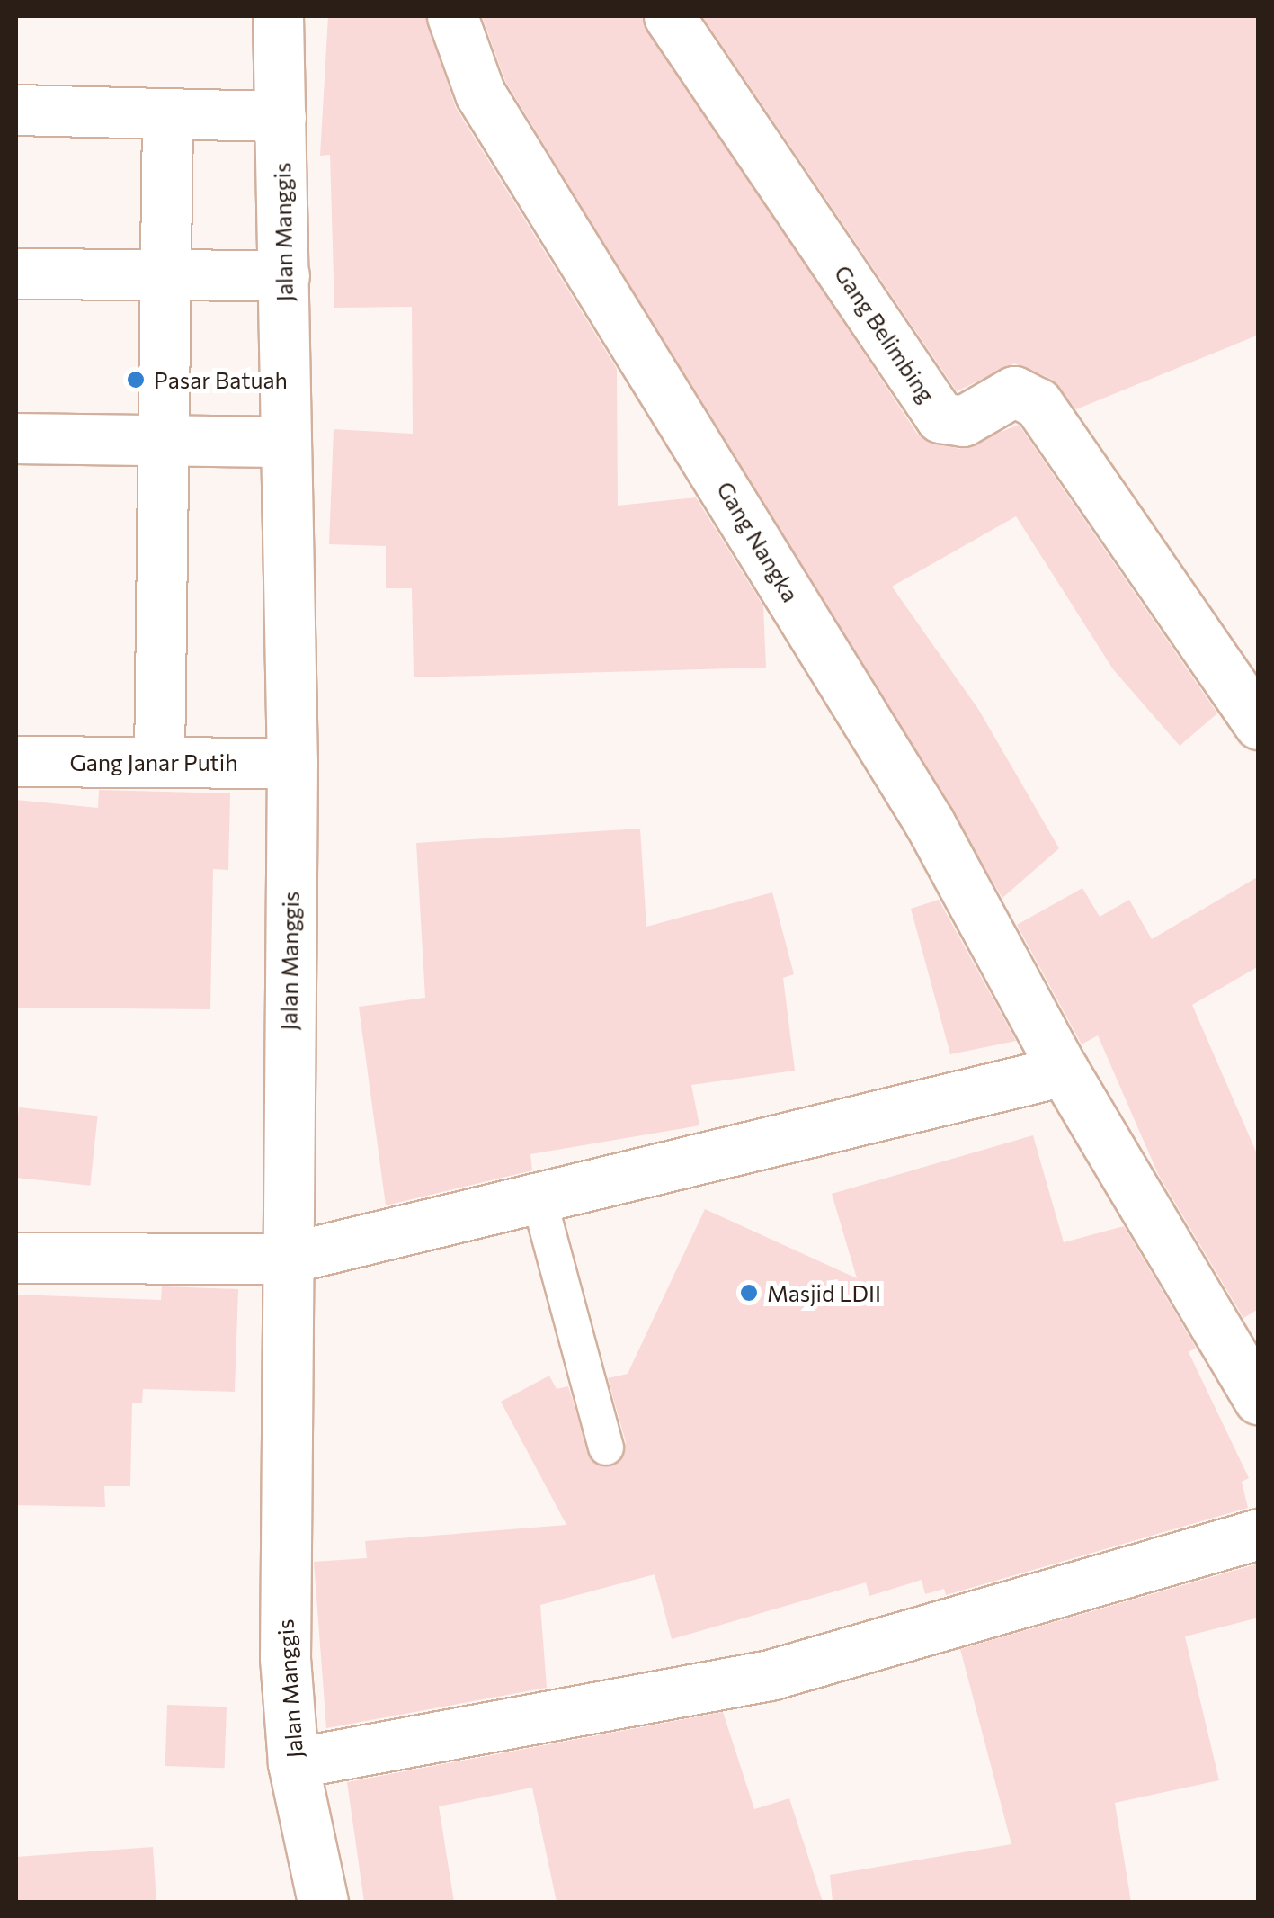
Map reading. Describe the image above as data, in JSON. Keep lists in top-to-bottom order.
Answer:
{
  "streets": {
    "street": [
      "Jalan Manggis",
      "Gang Belimbing",
      "Gang Nangka",
      "Gang Janar Putih"
    ]
  },
  "crossings": [
    ["Jalan Manggis", "Gang Janar Putih"]
  ],
  "places": ["Pasar Batuah", "Masjid LDII"]
}
